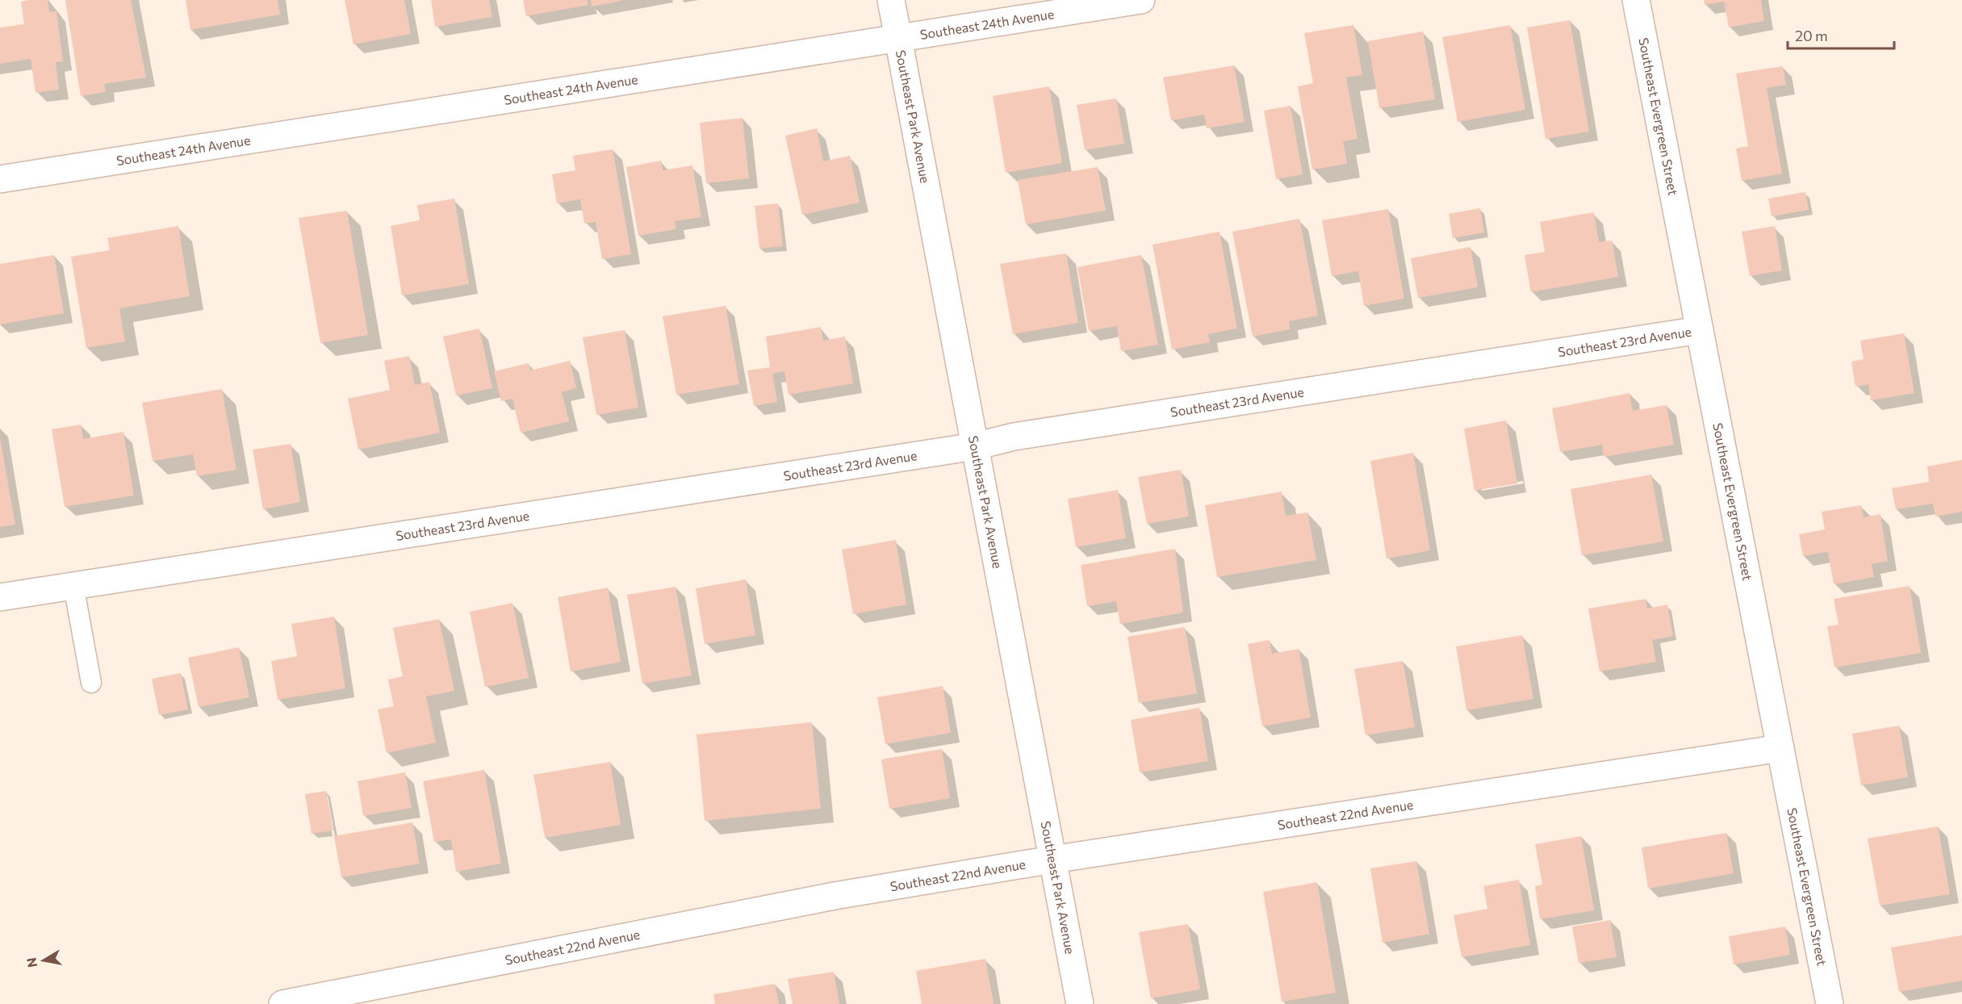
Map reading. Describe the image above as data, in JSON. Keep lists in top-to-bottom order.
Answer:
{
  "streets": {
    "street": [
      "Southeast 24th Avenue",
      "Southeast Park Avenue",
      "Southeast Evergreen Street",
      "Southeast 23rd Avenue",
      "Southeast 22nd Avenue"
    ]
  },
  "crossings": [
    ["Southeast 24th Avenue", "Southeast Park Avenue"],
    ["Southeast Park Avenue", "Southeast 23rd Avenue"],
    ["Southeast Park Avenue", "Southeast 22nd Avenue"],
    ["Southeast Evergreen Street", "Southeast 23rd Avenue"],
    ["Southeast Evergreen Street", "Southeast 22nd Avenue"]
  ],
  "scale_bar": "20 m",
  "north": "left"
}
